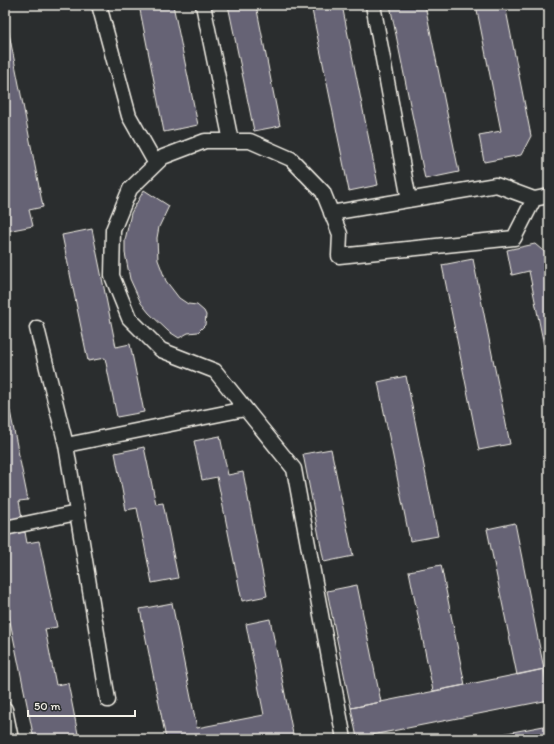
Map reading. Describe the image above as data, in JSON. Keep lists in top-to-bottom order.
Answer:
{
  "scale_bar": "50 m"
}
